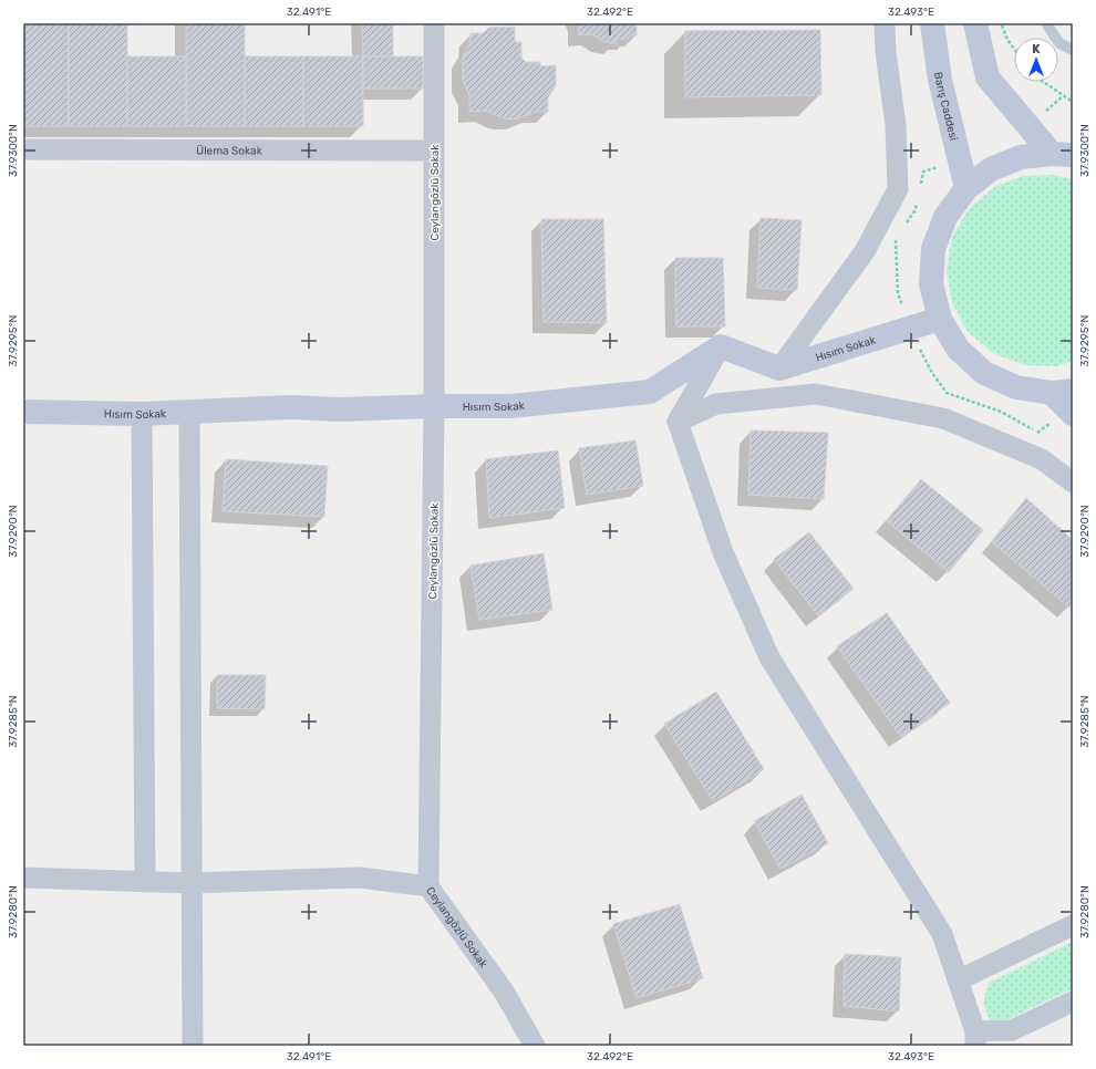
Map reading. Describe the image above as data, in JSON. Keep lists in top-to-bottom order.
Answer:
{
  "streets": {
    "street": [
      "Barış Caddesi",
      "Ülema Sokak",
      "Ceylangözlü Sokak",
      "Hısım Sokak"
    ]
  },
  "crossings": [
    ["Ülema Sokak", "Ceylangözlü Sokak"],
    ["Ceylangözlü Sokak", "Hısım Sokak"]
  ],
  "north": "top",
  "coordinates": [
    "32.491°E",
    "32.492°E",
    "32.493°E",
    "37.9300°N",
    "37.9295°N",
    "37.9290°N",
    "37.9285°N",
    "37.9280°N"
  ]
}
